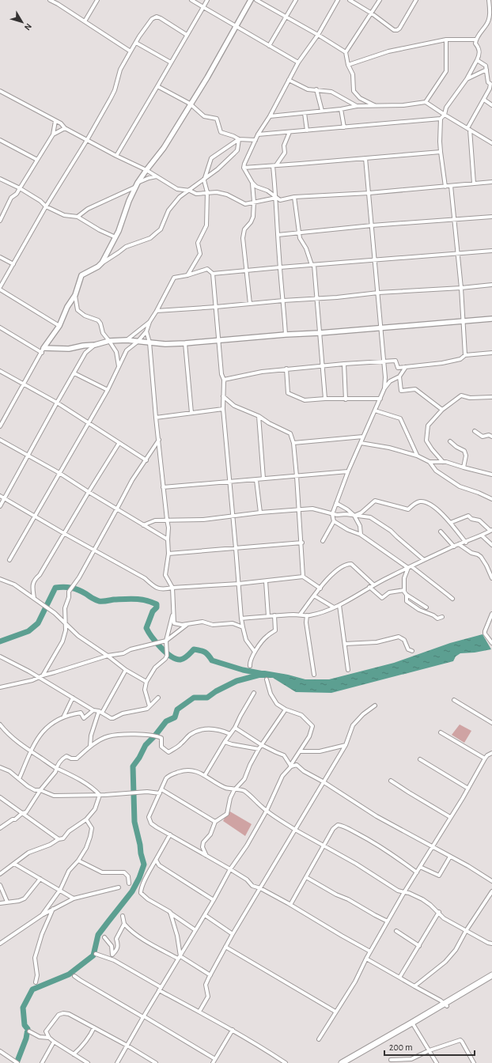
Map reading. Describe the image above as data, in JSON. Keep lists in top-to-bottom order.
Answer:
{
  "scale_bar": "200 m",
  "north": "bottom right"
}
